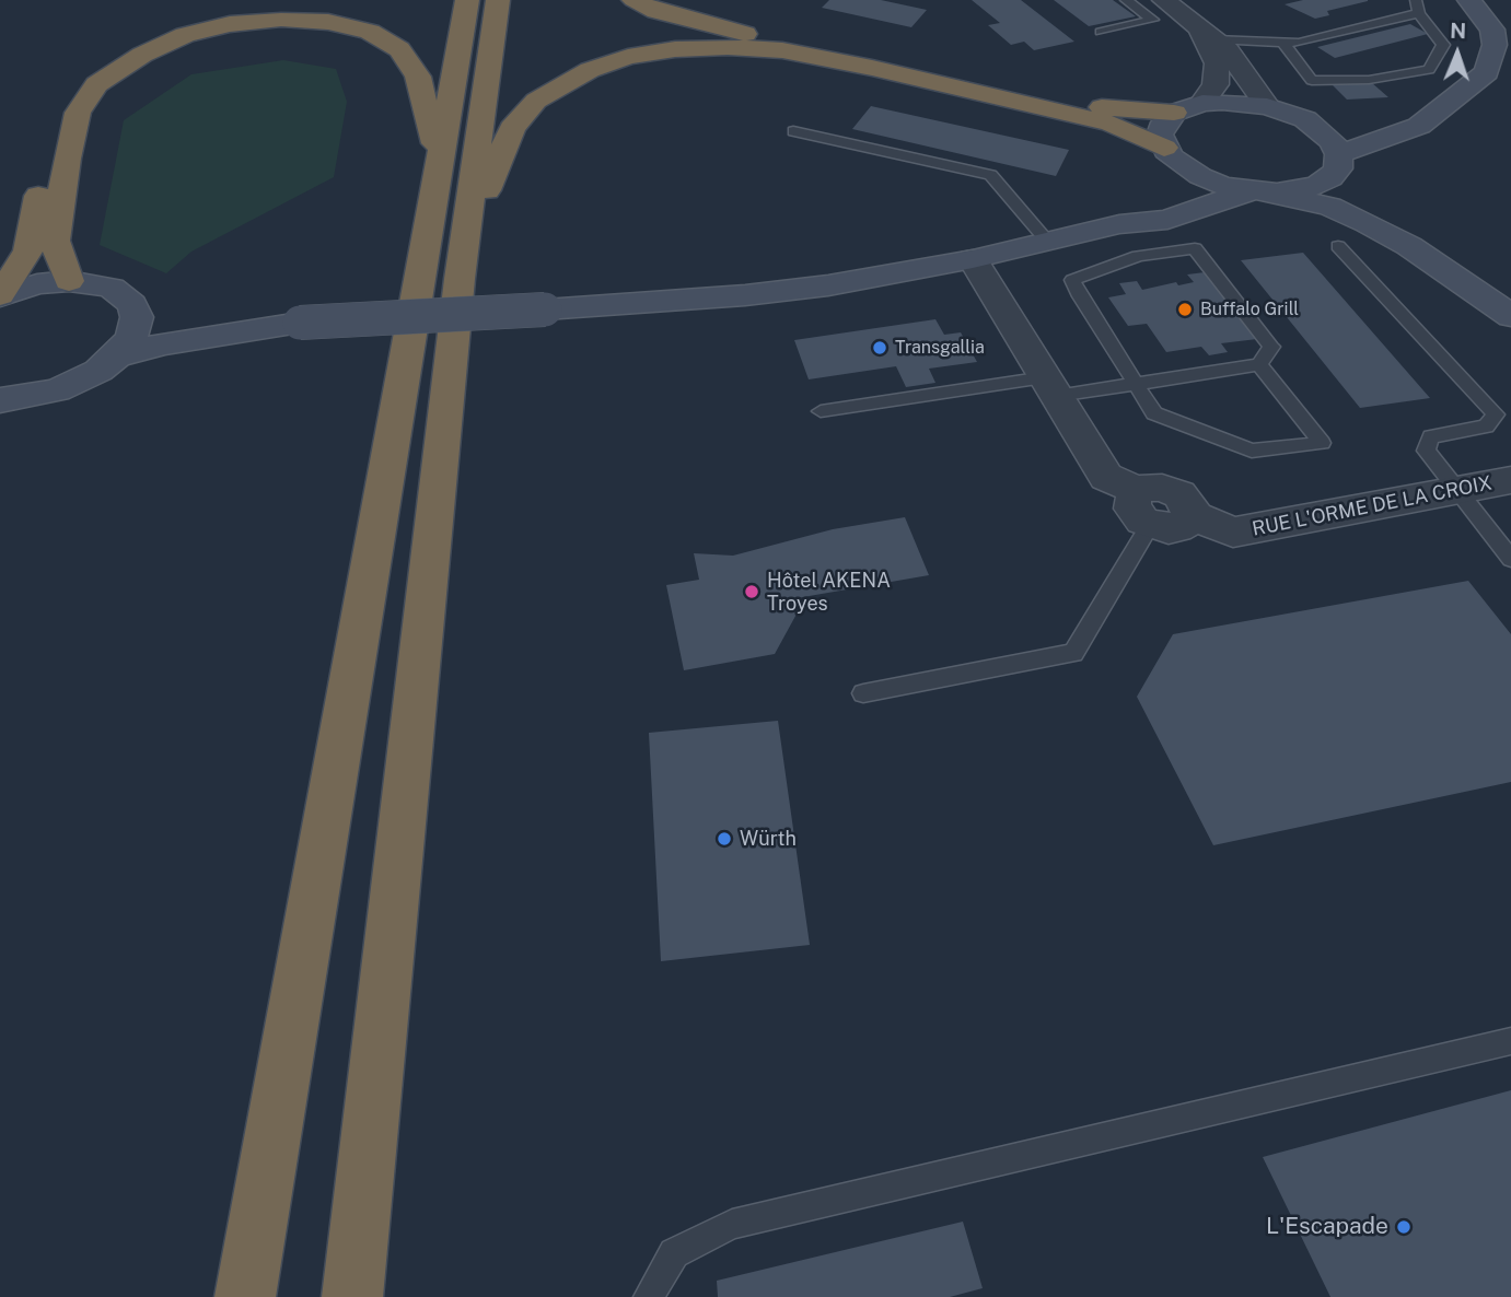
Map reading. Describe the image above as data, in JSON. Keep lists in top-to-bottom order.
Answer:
{
  "streets": {
    "street": ["RUE L'ORME DE LA CROIX"]
  },
  "places": [
    "Buffalo Grill",
    "Transgallia",
    "Hôtel AKENA Troyes",
    "Würth",
    "L'Escapade"
  ],
  "north": "top"
}
